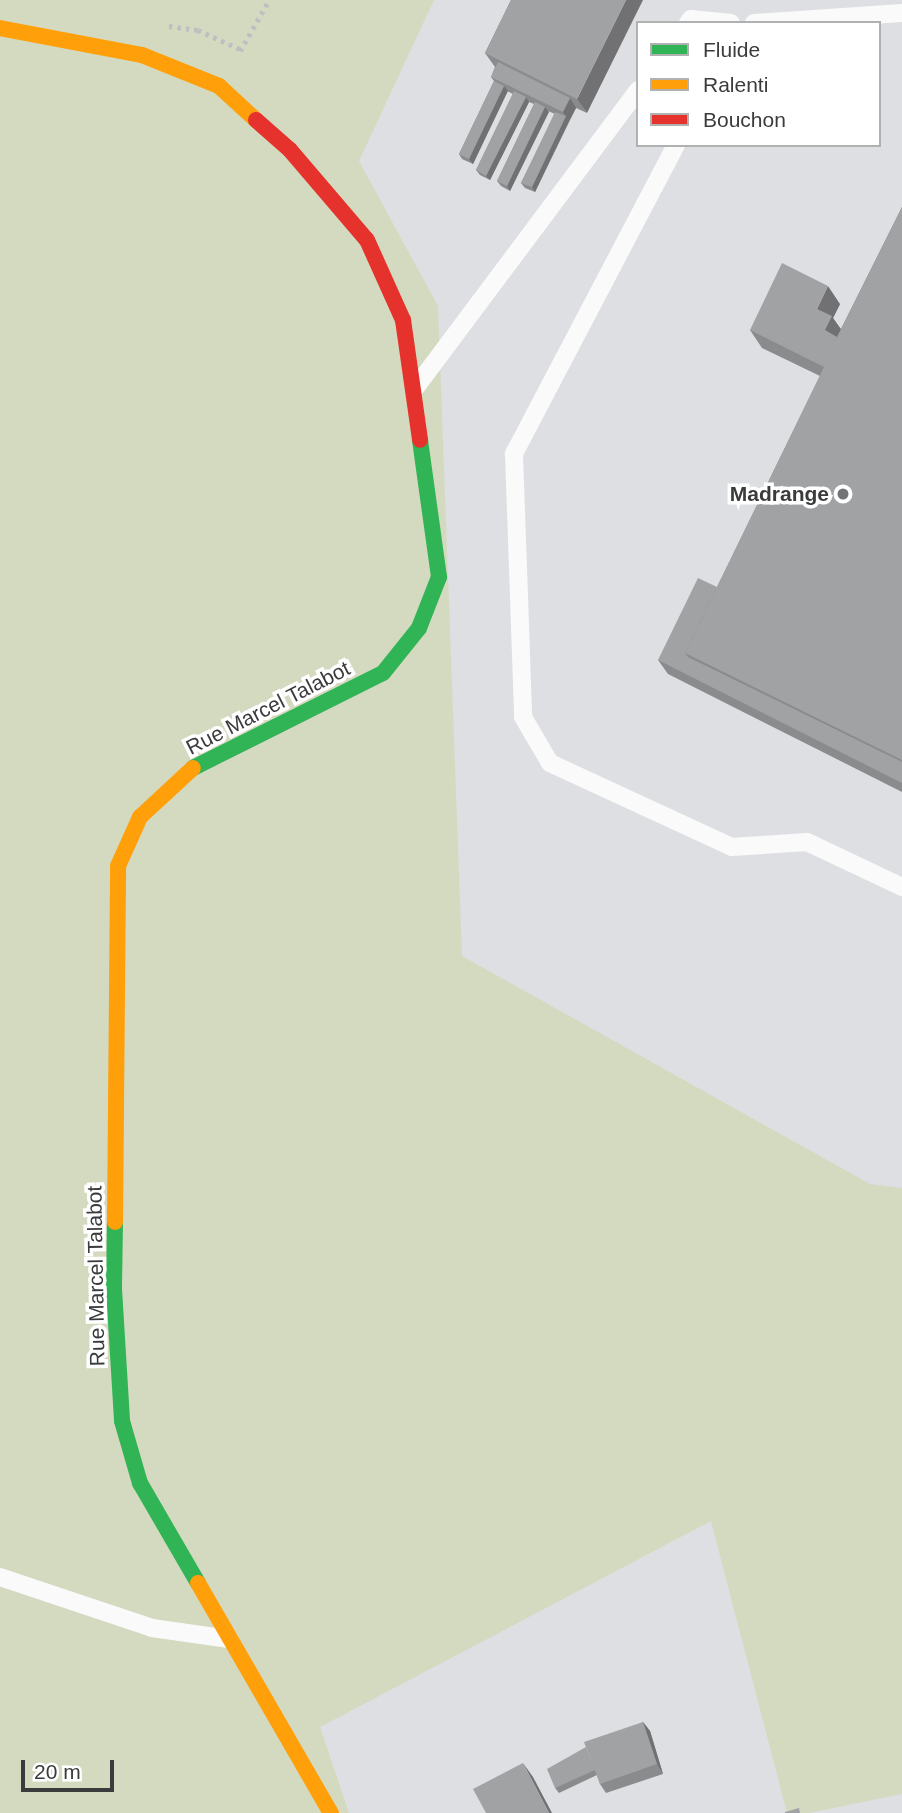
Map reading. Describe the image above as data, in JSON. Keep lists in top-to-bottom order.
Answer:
{
  "streets": {
    "street": ["Rue Marcel Talabot"]
  },
  "places": ["Madrange"],
  "legend": ["Fluide", "Ralenti", "Bouchon"],
  "scale_bar": "20 m"
}
